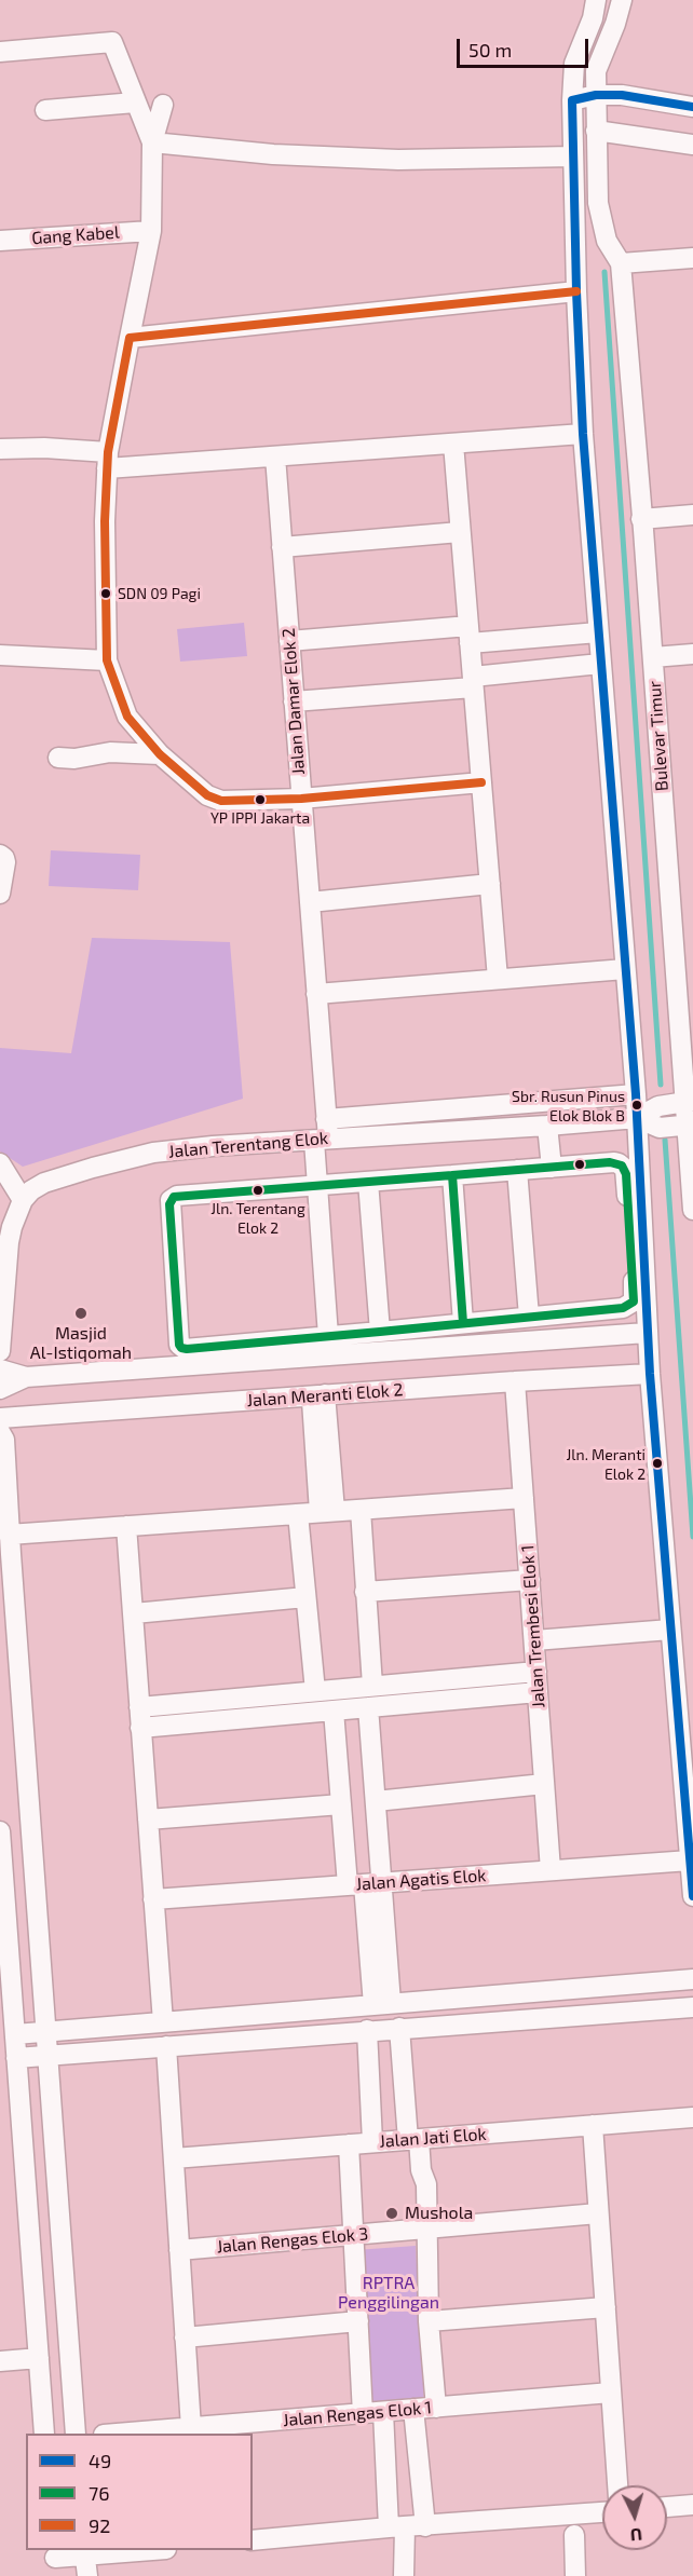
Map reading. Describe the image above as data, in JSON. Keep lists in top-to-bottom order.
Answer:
{
  "streets": {
    "street": [
      "Gang Kabel",
      "Jalan Damar Elok 2",
      "Bulevar Timur",
      "Jalan Terentang Elok",
      "Jalan Meranti Elok 2",
      "Jalan Trembesi Elok 1",
      "Jalan Agatis Elok",
      "Jalan Jati Elok",
      "Jalan Rengas Elok 3",
      "Jalan Rengas Elok 1"
    ]
  },
  "crossings": [
    ["Jalan Damar Elok 2", "Jalan Terentang Elok"],
    ["Jalan Meranti Elok 2", "Jalan Trembesi Elok 1"],
    ["Jalan Trembesi Elok 1", "Jalan Agatis Elok"]
  ],
  "parks": ["RPTRA Penggilingan"],
  "places": [
    "SDN 09 Pagi",
    "YP IPPI Jakarta",
    "Sbr. Rusun Pinus Elok Blok B",
    "Jln. Terentang Elok 2",
    "Masjid Al-Istiqomah",
    "Jln. Meranti Elok 2",
    "Mushola"
  ],
  "lines": ["transit line 49", "transit line 92", "transit line 76"],
  "legend": ["49", "76", "92"],
  "scale_bar": "50 m",
  "north": "bottom"
}
